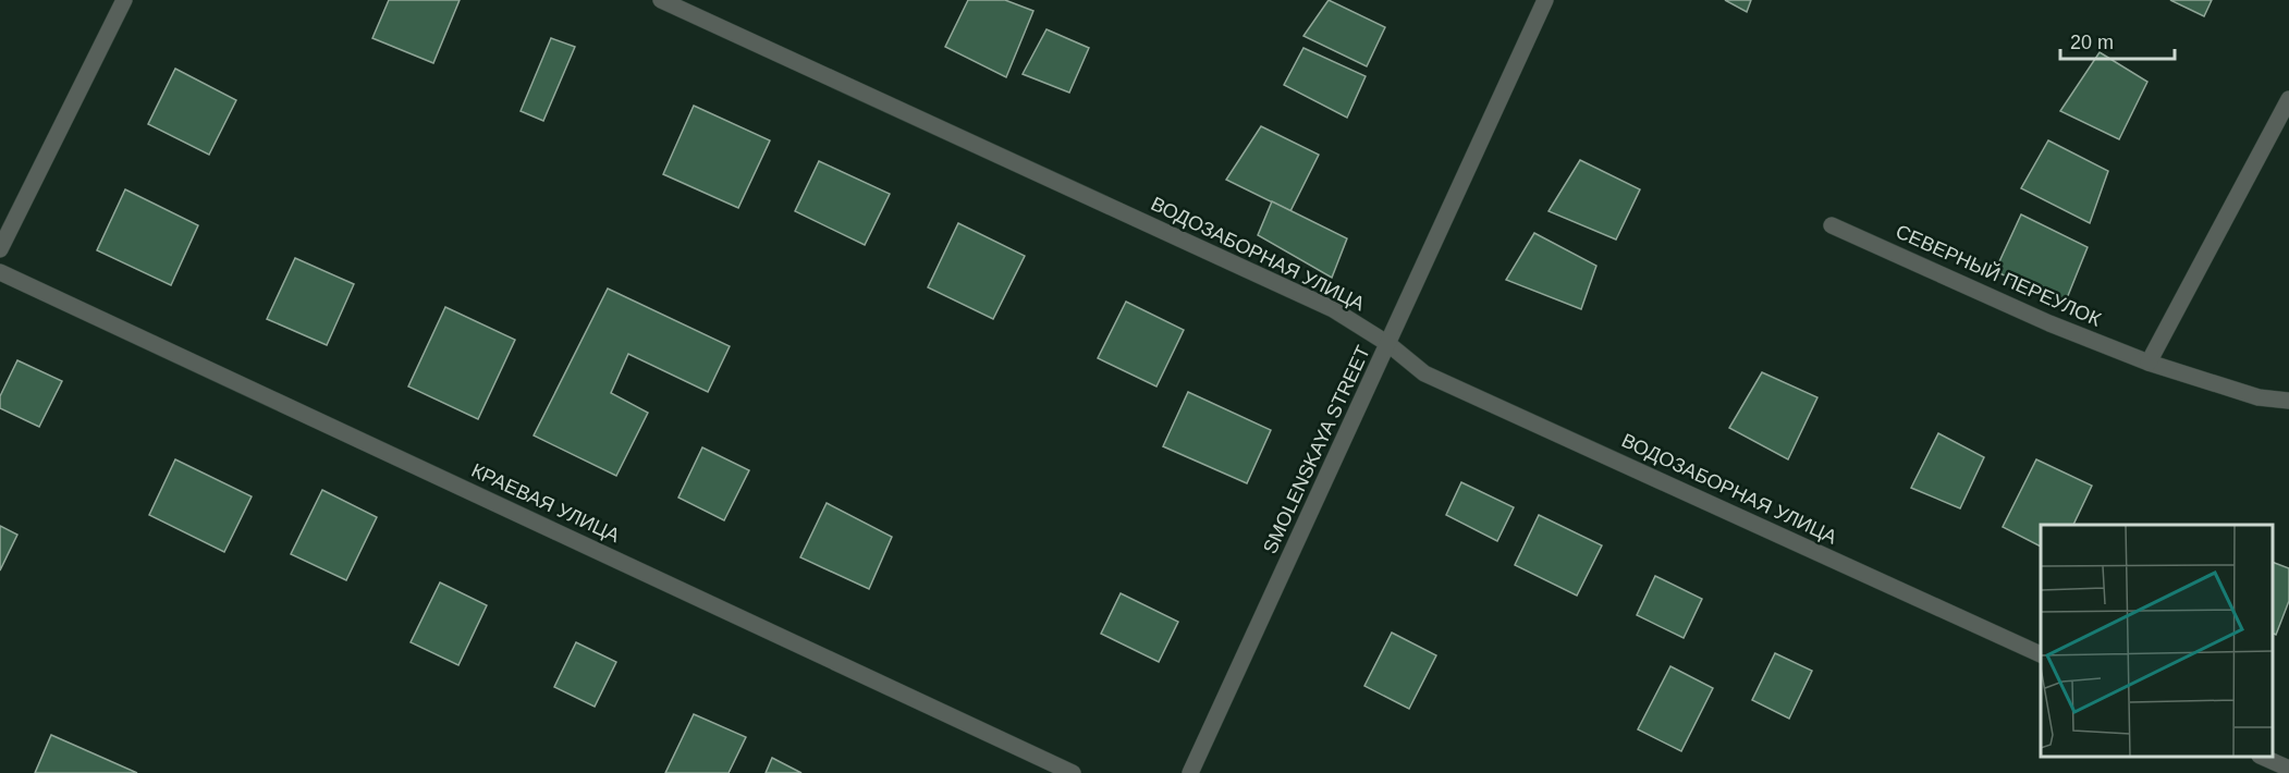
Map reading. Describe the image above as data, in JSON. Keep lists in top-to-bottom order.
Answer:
{
  "streets": {
    "street": [
      "ВОДОЗАБОРНАЯ УЛИЦА",
      "СЕВЕРНЫЙ ПЕРЕУЛОК",
      "SMOLENSKAYA STREET",
      "КРАЕВАЯ УЛИЦА"
    ]
  },
  "crossings": [
    ["ВОДОЗАБОРНАЯ УЛИЦА", "SMOLENSKAYA STREET"]
  ],
  "scale_bar": "20 m"
}
